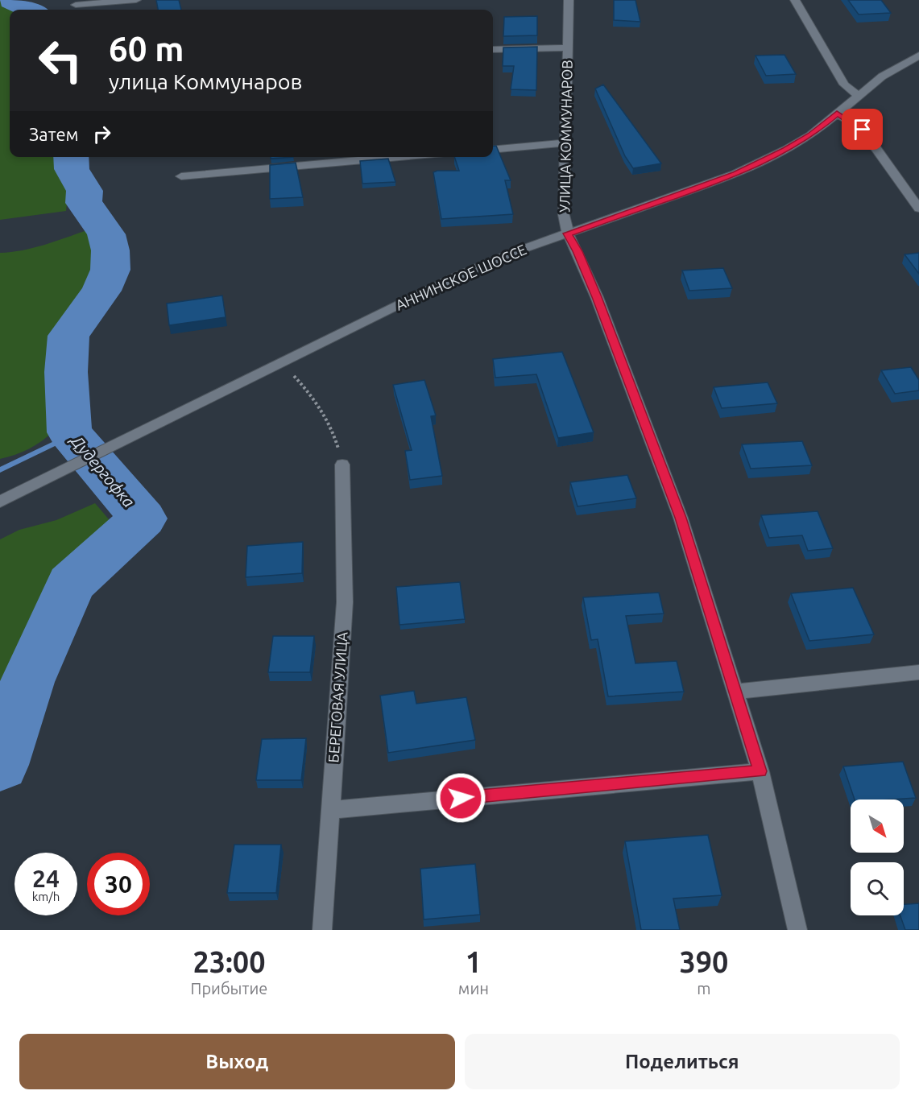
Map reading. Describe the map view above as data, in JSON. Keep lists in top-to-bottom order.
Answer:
{
  "streets": {
    "street": ["УЛИЦА КОММУНАРОВ", "АННИНСКОЕ ШОССЕ", "БЕРЕГОВАЯ УЛИЦА"]
  },
  "crossings": [
    ["УЛИЦА КОММУНАРОВ", "АННИНСКОЕ ШОССЕ"]
  ],
  "water": ["Дудергофка"],
  "north": "bottom right",
  "page": {
    "turn": ["60 m", "улица Коммунаров"],
    "then": "Затем",
    "speed": "24 km/h",
    "limit": "30",
    "eta": [
      "23:00",
      "Прибытие",
      "1",
      "мин",
      "390",
      "m"
    ],
    "buttons": ["Выход", "Поделиться"]
  }
}
